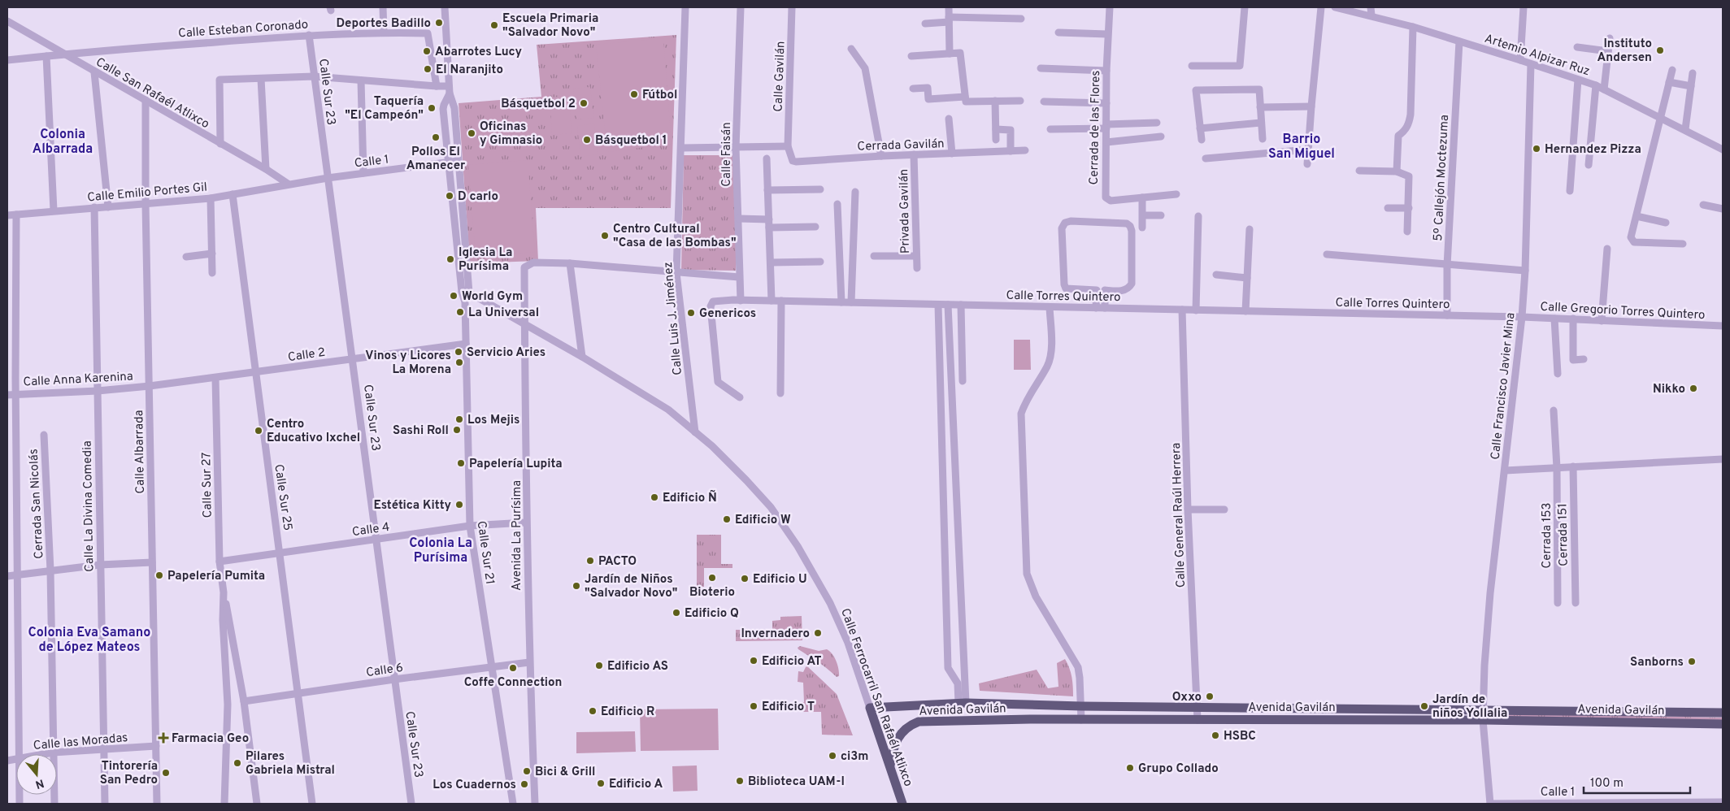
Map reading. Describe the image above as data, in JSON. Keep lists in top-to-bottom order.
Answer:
{
  "streets": {
    "main road": ["Calle Ferrocarril San Rafaél Atlixco", "Avenida Gavilán"],
    "street": [
      "Calle Esteban Coronado",
      "Artemio Alpizar Ruz",
      "Calle Gavilán",
      "Calle Sur 23",
      "Calle San Rafaél Atlixco",
      "Cerrada de las Flores",
      "Cerrada Gavilán",
      "Calle Faisán",
      "Calle 1",
      "5º Callejón Moctezuma",
      "Calle Emilio Portes Gil",
      "Privada Gavilán",
      "Calle Torres Quintero",
      "Calle Gregorio Torres Quintero",
      "Calle Luis J. Jiménez",
      "Calle 2",
      "Calle Anna Karenina",
      "Calle Francisco Javier Mina",
      "Calle Albarrada",
      "Calle Sur 27",
      "Calle Sur 25",
      "Cerrada San Nicolás",
      "Calle La Divina Comedia",
      "Calle General Raúl Herrera",
      "Calle 4",
      "Cerrada 151",
      "Avenida La Purísima",
      "Cerrada 153",
      "Calle Sur 21",
      "Calle 6",
      "Calle las Moradas"
    ]
  },
  "crossings": [
    ["Calle Esteban Coronado", "Calle Sur 23"],
    ["Calle Esteban Coronado", "Calle San Rafaél Atlixco"],
    ["Artemio Alpizar Ruz", "5º Callejón Moctezuma"],
    ["Artemio Alpizar Ruz", "Calle Francisco Javier Mina"],
    ["Calle Gavilán", "Cerrada Gavilán"],
    ["Calle Sur 23", "Calle 1"],
    ["Calle Sur 23", "Calle 2"],
    ["Calle Sur 23", "Calle 4"],
    ["Calle Sur 23", "Calle 6"],
    ["Calle San Rafaél Atlixco", "Calle 1"],
    ["Calle San Rafaél Atlixco", "Calle Emilio Portes Gil"],
    ["Calle San Rafaél Atlixco", "Calle Albarrada"],
    ["Cerrada Gavilán", "Privada Gavilán"],
    ["Calle Faisán", "Calle Torres Quintero"],
    ["Calle 1", "Calle Emilio Portes Gil"],
    ["Calle 1", "Calle Francisco Javier Mina"],
    ["5º Callejón Moctezuma", "Calle Torres Quintero"],
    ["Calle Emilio Portes Gil", "Calle Albarrada"],
    ["Calle Emilio Portes Gil", "Calle Sur 25"],
    ["Calle Emilio Portes Gil", "Calle La Divina Comedia"],
    ["Calle Torres Quintero", "Calle Gregorio Torres Quintero"],
    ["Calle Torres Quintero", "Calle Francisco Javier Mina"],
    ["Calle Torres Quintero", "Calle General Raúl Herrera"],
    ["Calle Gregorio Torres Quintero", "Calle Francisco Javier Mina"],
    ["Calle Luis J. Jiménez", "Calle Ferrocarril San Rafaél Atlixco"],
    ["Calle 2", "Calle Anna Karenina"],
    ["Calle 2", "Calle Albarrada"],
    ["Calle 2", "Calle Sur 27"],
    ["Calle 2", "Calle Sur 25"],
    ["Calle 2", "Calle Sur 21"],
    ["Calle Anna Karenina", "Calle Albarrada"],
    ["Calle Anna Karenina", "Calle La Divina Comedia"],
    ["Calle Francisco Javier Mina", "Avenida Gavilán"],
    ["Calle Albarrada", "Calle las Moradas"],
    ["Calle Sur 27", "Calle 4"],
    ["Calle Sur 27", "Calle 6"],
    ["Calle Sur 25", "Calle 4"],
    ["Calle Sur 25", "Calle 6"],
    ["Cerrada San Nicolás", "Calle las Moradas"],
    ["Calle La Divina Comedia", "Calle las Moradas"],
    ["Calle General Raúl Herrera", "Avenida Gavilán"],
    ["Calle 4", "Avenida La Purísima"],
    ["Calle 4", "Calle Sur 21"],
    ["Avenida La Purísima", "Calle 6"],
    ["Avenida La Purísima", "Calle Ferrocarril San Rafaél Atlixco"],
    ["Calle Sur 21", "Calle 6"],
    ["Calle Sur 21", "Calle Ferrocarril San Rafaél Atlixco"],
    ["Calle Ferrocarril San Rafaél Atlixco", "Avenida Gavilán"]
  ],
  "districts": [
    "Colonia Albarrada",
    "Barrio San Miguel",
    "Colonia La Purísima",
    "Colonia Eva Samano de López Mateos"
  ],
  "places": {
    "other": [
      "Deportes Badillo",
      "Escuela Primaria \"Salvador Novo\"",
      "Instituto Andersen",
      "Abarrotes Lucy",
      "El Naranjito",
      "Fútbol",
      "Básquetbol 2",
      "Taquería \"El Campeón\"",
      "Oficinas y Gimnasio",
      "Pollos El Amanecer",
      "Básquetbol 1",
      "Hernandez Pizza",
      "D carlo",
      "Centro Cultural \"Casa de las Bombas\"",
      "Iglesia La Purísima",
      "World Gym",
      "La Universal",
      "Genericos",
      "Servicio Aries",
      "Vinos y Licores La Morena",
      "Nikko",
      "Los Mejis",
      "Sashi Roll",
      "Centro Educativo Ixchel",
      "Papelería Lupita",
      "Edificio Ñ",
      "Estética Kitty",
      "Edificio W",
      "PACTO",
      "Papelería Pumita",
      "Bioterio",
      "Edificio U",
      "Jardín de Niños \"Salvador Novo\"",
      "Edificio Q",
      "Invernadero",
      "Edificio AT",
      "Sanborns",
      "Edificio AS",
      "Coffe Connection",
      "Oxxo",
      "Edificio T",
      "Jardín de niños Yollalia",
      "Edificio R",
      "HSBC",
      "ci3m",
      "Pilares Gabriela Mistral",
      "Grupo Collado",
      "Bici & Grill",
      "Tintorería San Pedro",
      "Biblioteca UAM-I",
      "Edificio A",
      "Los Cuadernos"
    ],
    "health": ["Farmacia Geo"]
  },
  "scale_bar": "100 m",
  "north": "bottom"
}
